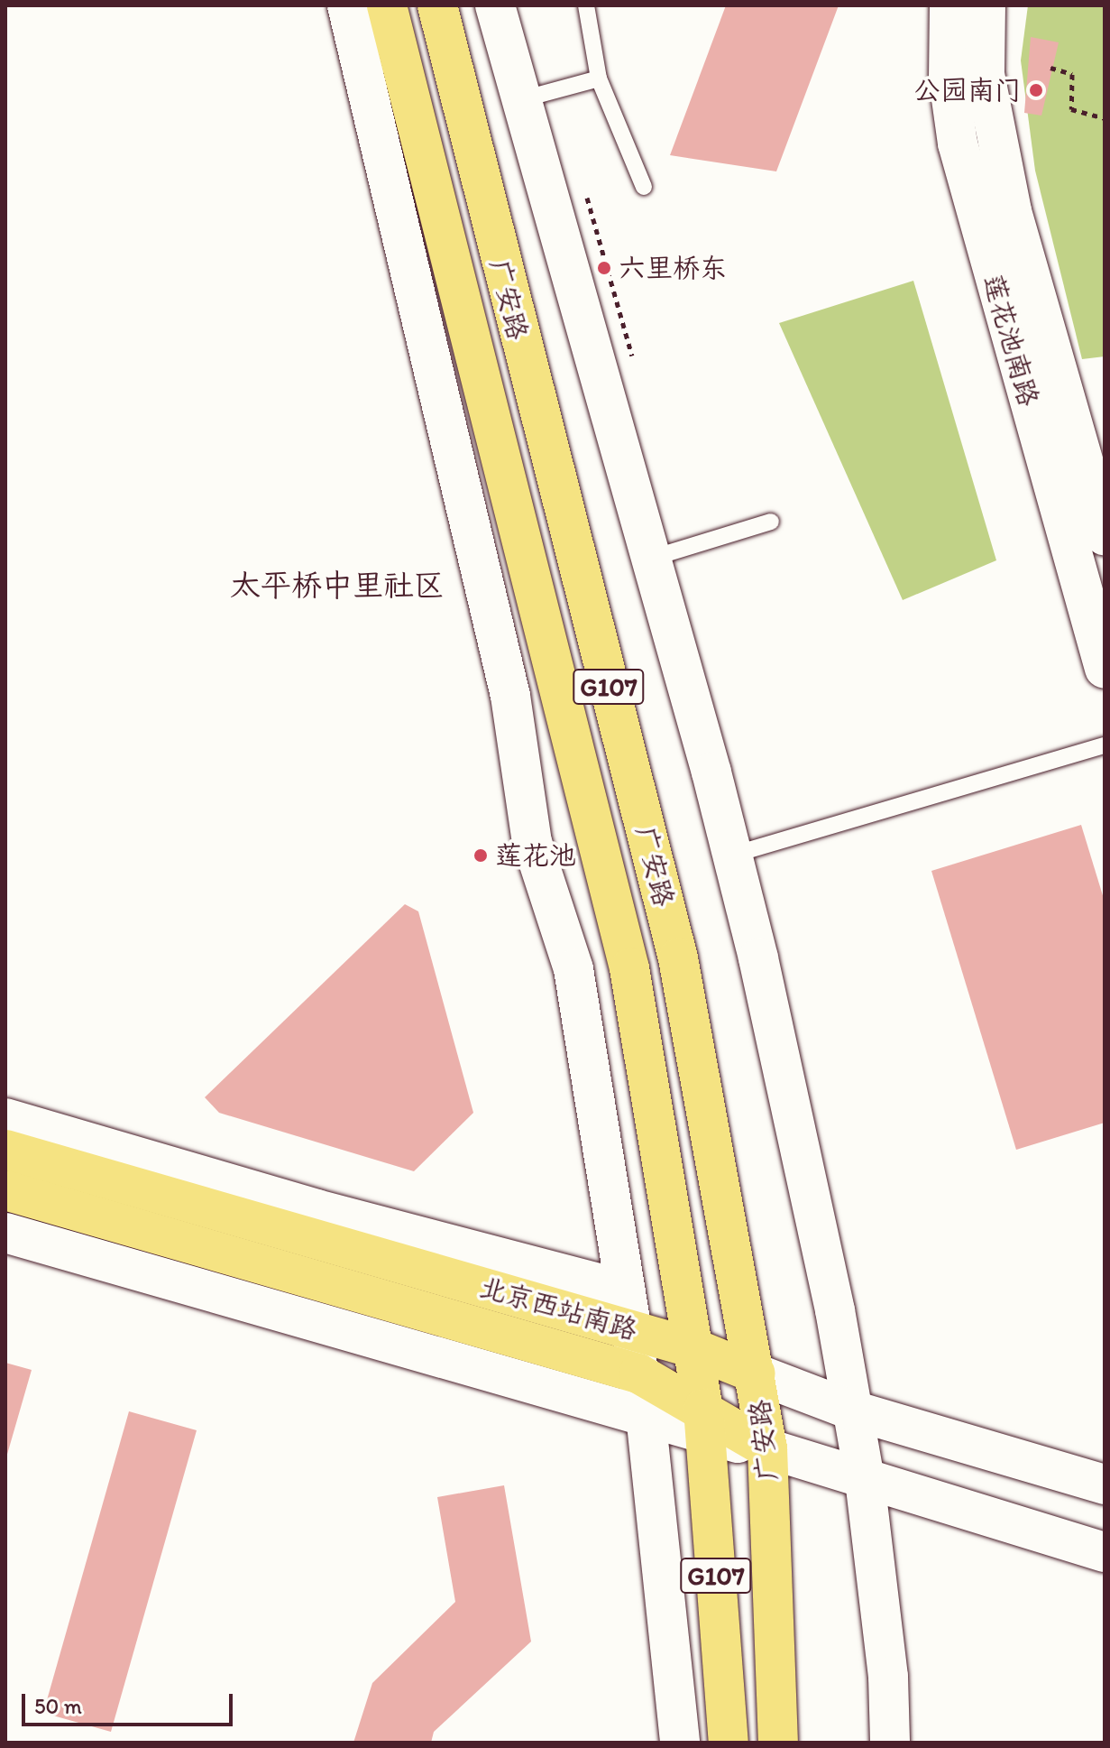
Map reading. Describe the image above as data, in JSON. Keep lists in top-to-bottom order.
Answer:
{
  "streets": {
    "main road": ["广安路", "G107", "北京西站南路"],
    "street": ["莲花池南路"]
  },
  "crossings": [
    ["广安路", "北京西站南路"]
  ],
  "districts": ["太平桥中里社区"],
  "places": ["公园南门", "六里桥东", "莲花池"],
  "scale_bar": "50 m"
}
